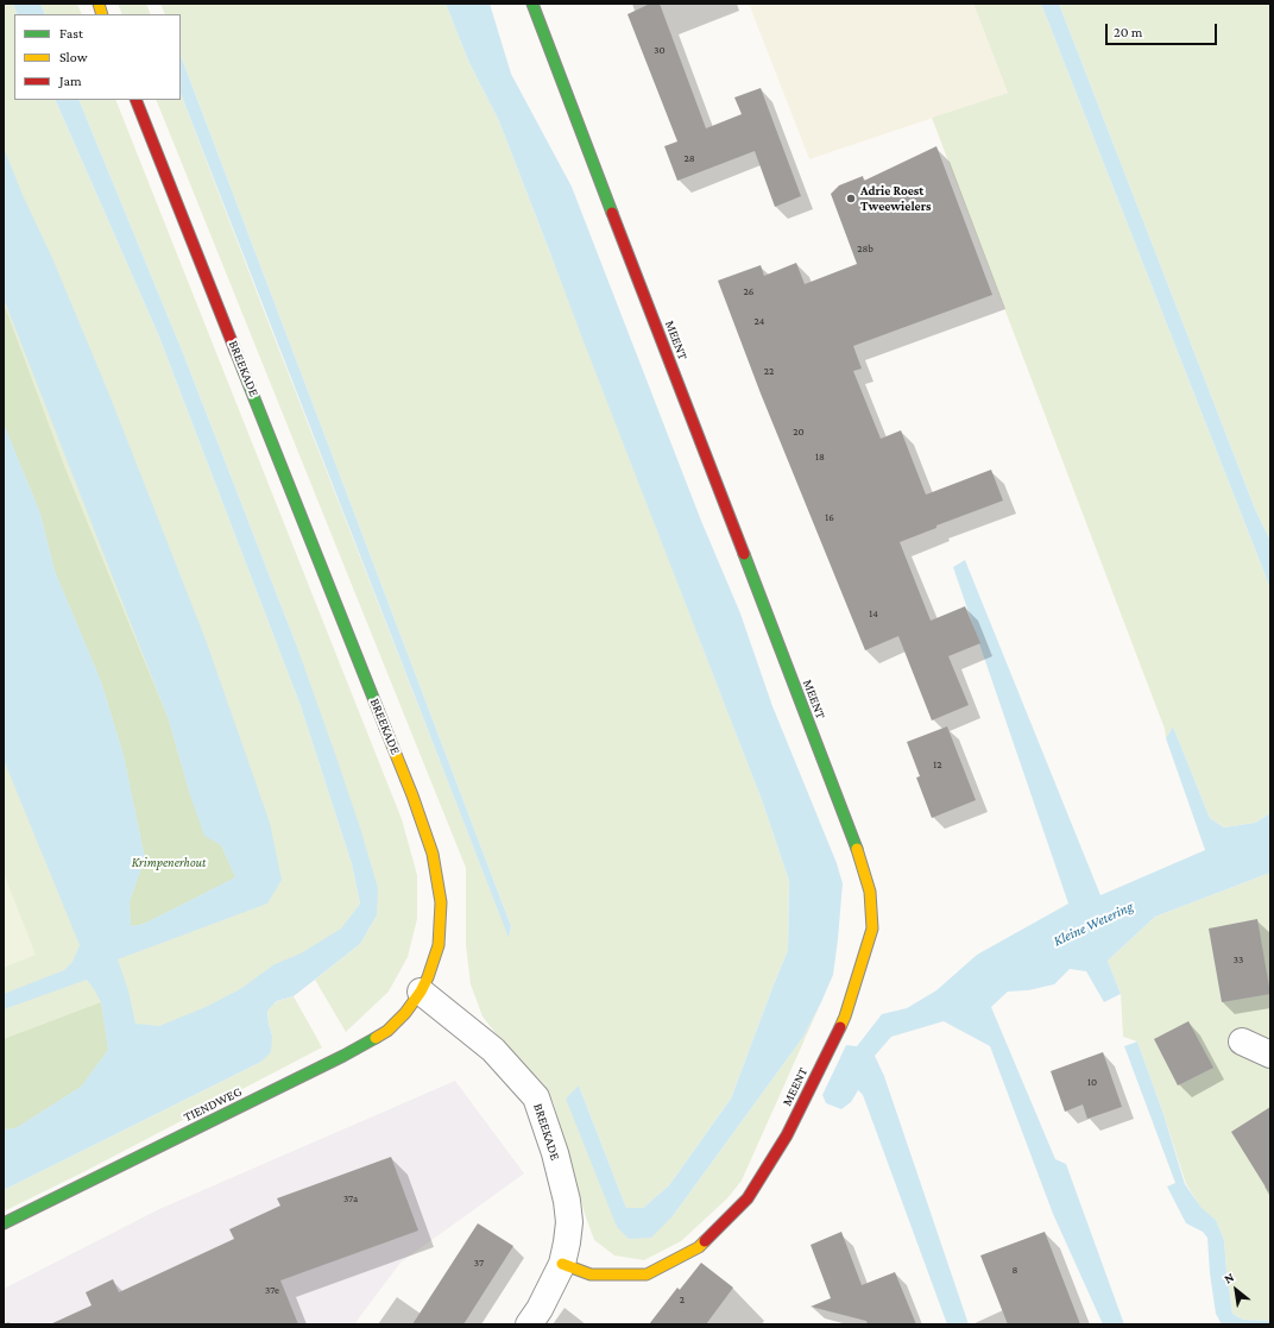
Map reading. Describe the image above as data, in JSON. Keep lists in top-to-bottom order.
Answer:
{
  "streets": {
    "street": ["MEENT", "BREEKADE", "TIENDWEG"]
  },
  "crossings": [
    ["MEENT", "BREEKADE"],
    ["BREEKADE", "TIENDWEG"]
  ],
  "water": ["Kleine Wetering"],
  "parks": ["Krimpenerhout"],
  "places": ["Adrie Roest Tweewielers"],
  "house_numbers": [
    "30",
    "28",
    "28b",
    "26",
    "24",
    "22",
    "20",
    "18",
    "16",
    "14",
    "12",
    "33",
    "10",
    "37a",
    "37",
    "8",
    "37e",
    "2"
  ],
  "legend": ["Fast", "Slow", "Jam"],
  "scale_bar": "20 m",
  "north": "top left"
}
